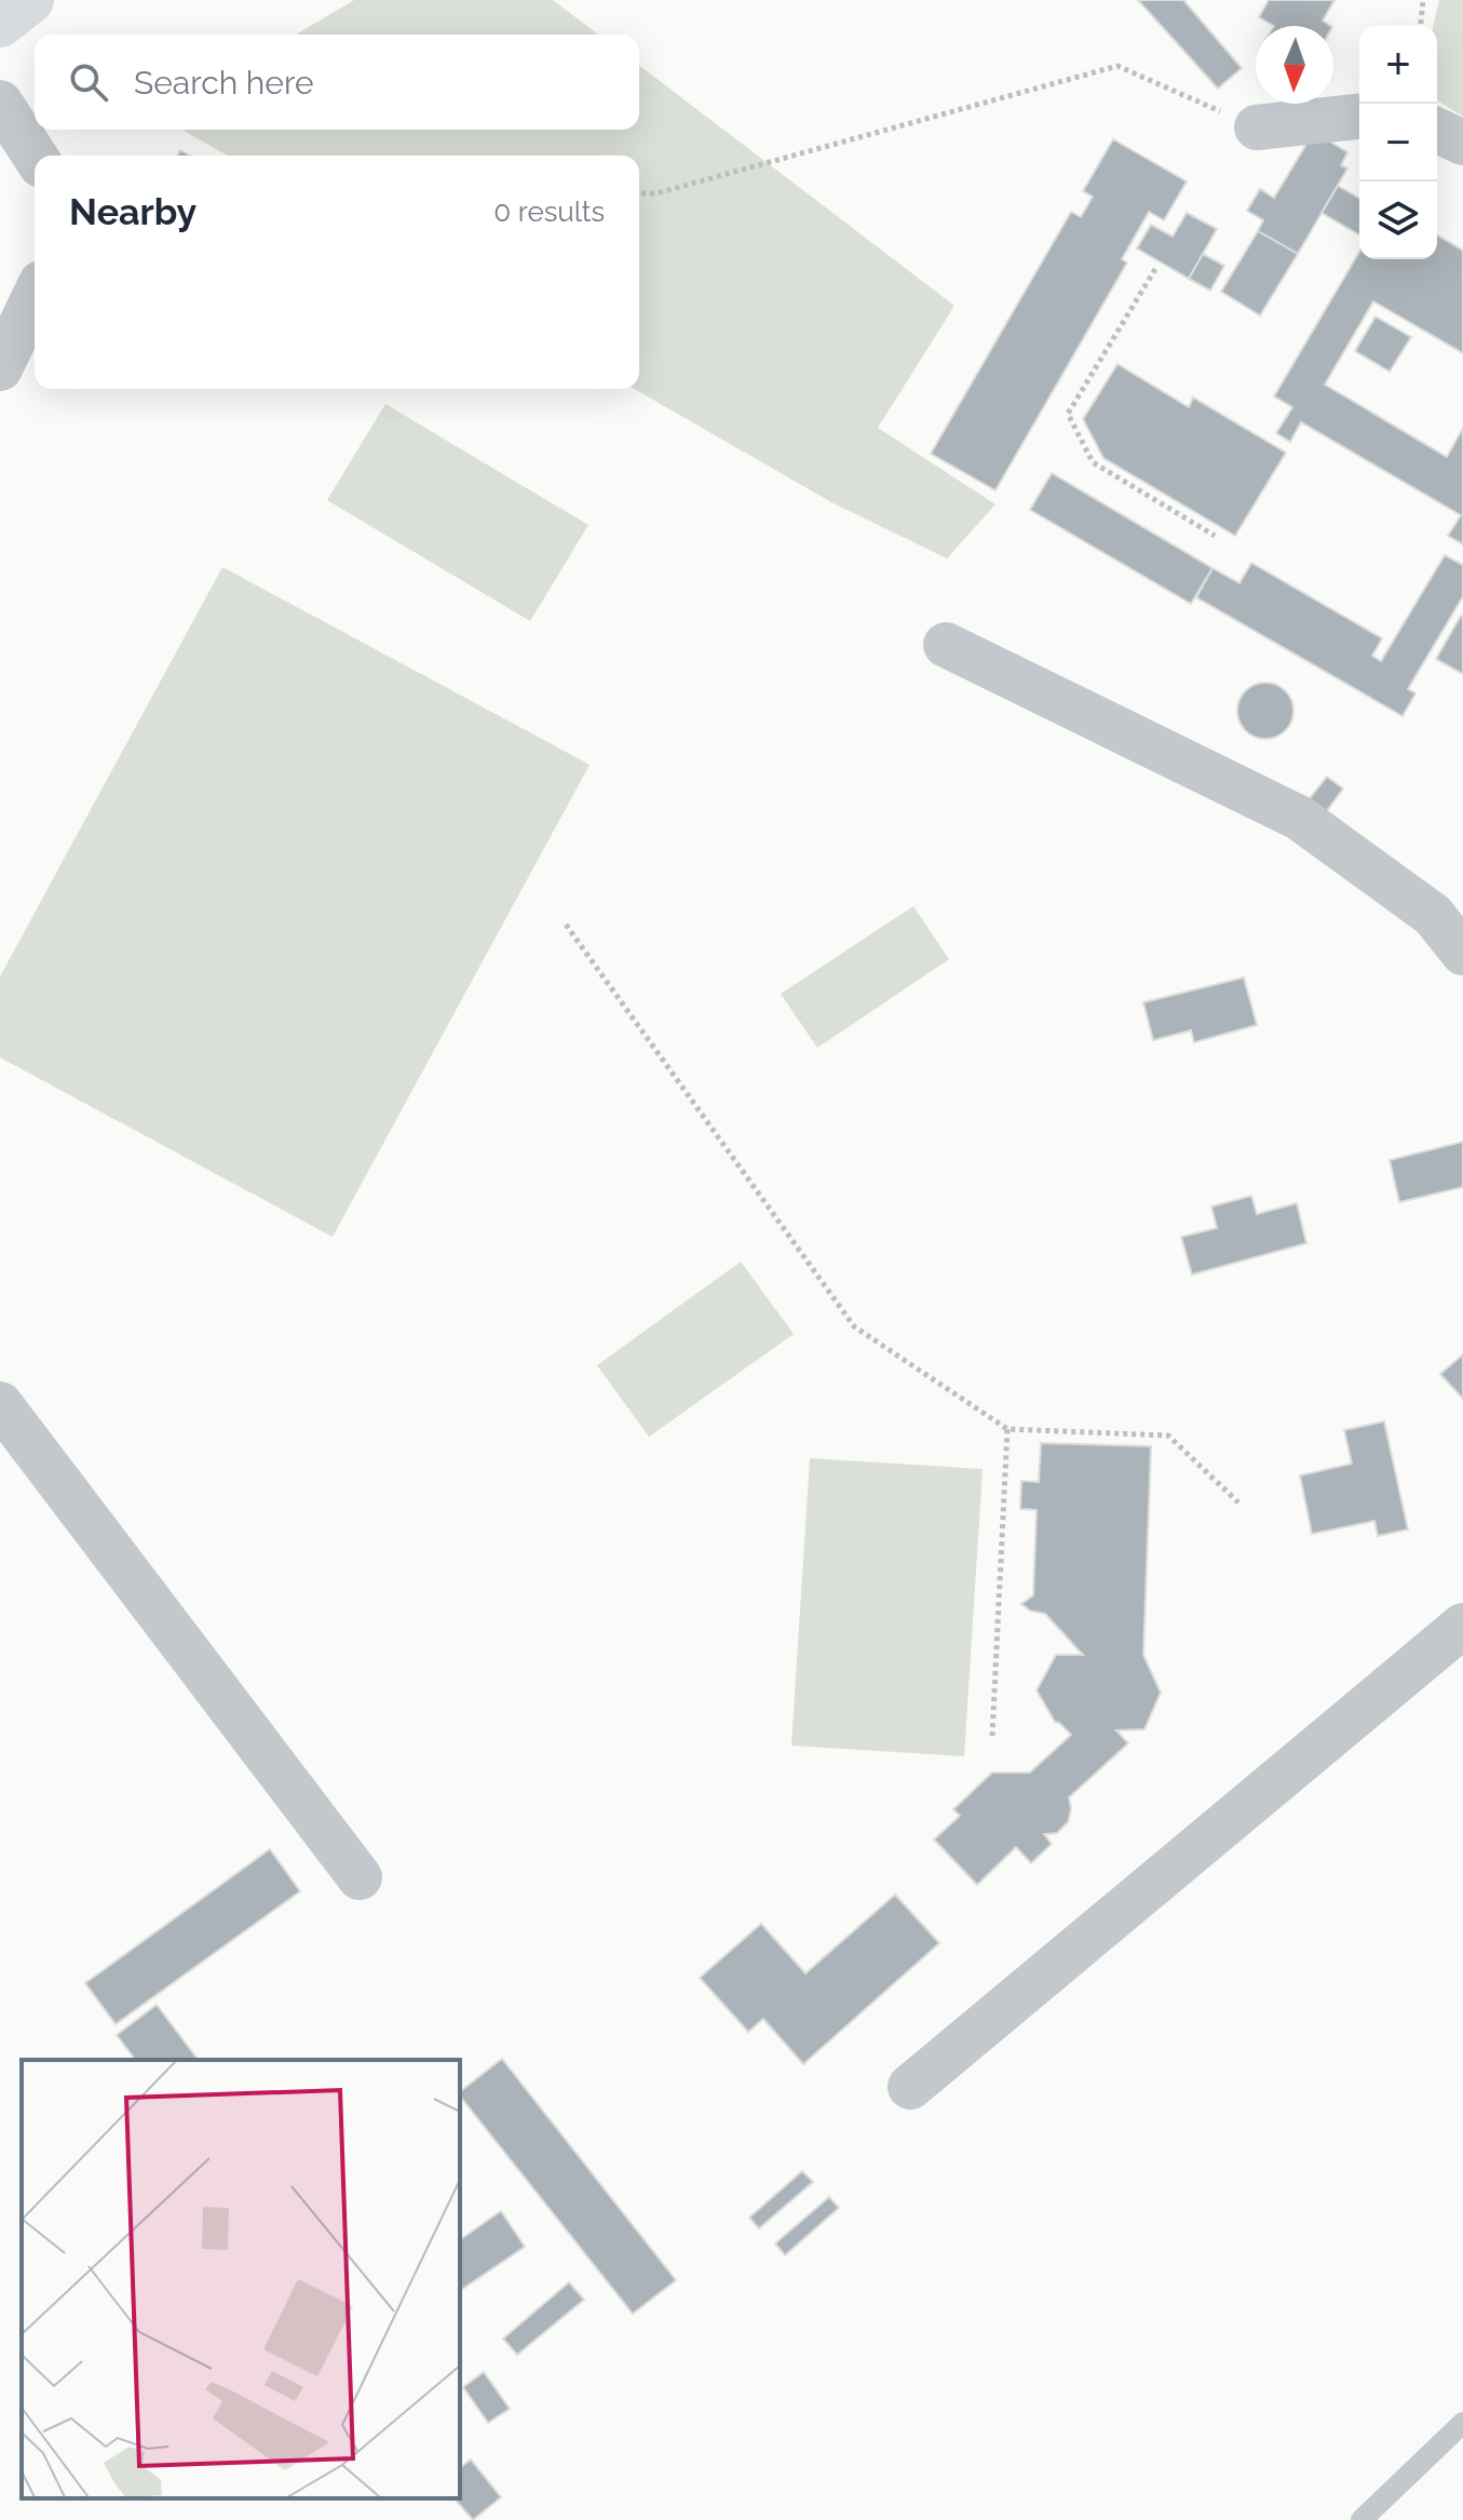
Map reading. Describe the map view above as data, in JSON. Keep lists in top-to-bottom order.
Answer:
{
  "north": "bottom",
  "page": {
    "map_buttons": ["+", "−"],
    "search": "Search here",
    "heading": ["Nearby", "0 results"]
  }
}
